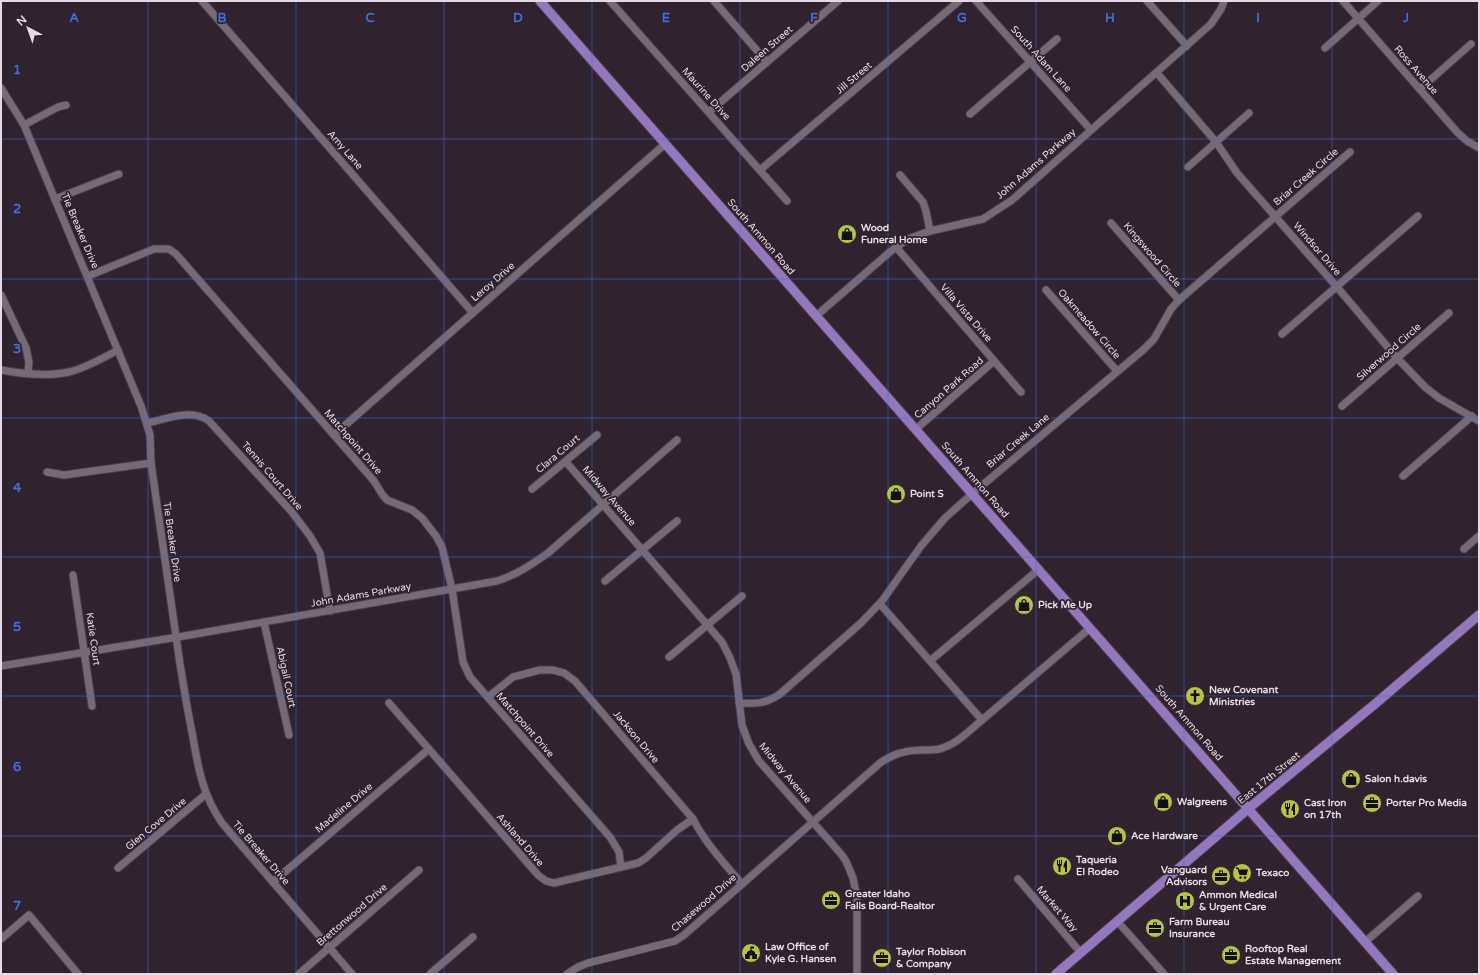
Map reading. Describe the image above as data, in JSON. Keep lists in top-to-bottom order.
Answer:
{
  "streets": {
    "main road": ["South Ammon Road", "East 17th Street"],
    "street": [
      "Daleen Street",
      "South Adam Lane",
      "Ross Avenue",
      "Jill Street",
      "Maurine Drive",
      "Amy Lane",
      "John Adams Parkway",
      "Briar Creek Circle",
      "Tie Breaker Drive",
      "Windsor Drive",
      "Kingswood Circle",
      "Leroy Drive",
      "Villa Vista Drive",
      "Oakmeadow Circle",
      "Silverwood Circle",
      "Canyon Park Road",
      "Briar Creek Lane",
      "Matchpoint Drive",
      "Clara Court",
      "Tennis Court Drive",
      "Midway Avenue",
      "Katie Court",
      "Abigail Court",
      "Jackson Drive",
      "Madeline Drive",
      "Glen Cove Drive",
      "Ashland Drive",
      "Chasewood Drive",
      "Market Way",
      "Brettonwood Drive"
    ]
  },
  "crossings": [
    ["Daleen Street", "Maurine Drive"],
    ["South Adam Lane", "John Adams Parkway"],
    ["Jill Street", "Maurine Drive"],
    ["Amy Lane", "Leroy Drive"],
    ["John Adams Parkway", "Tie Breaker Drive"],
    ["John Adams Parkway", "South Ammon Road"],
    ["John Adams Parkway", "Windsor Drive"],
    ["John Adams Parkway", "Villa Vista Drive"],
    ["John Adams Parkway", "Matchpoint Drive"],
    ["John Adams Parkway", "Tennis Court Drive"],
    ["John Adams Parkway", "Midway Avenue"],
    ["John Adams Parkway", "Katie Court"],
    ["John Adams Parkway", "Abigail Court"],
    ["Briar Creek Circle", "Windsor Drive"],
    ["Briar Creek Circle", "Briar Creek Lane"],
    ["Tie Breaker Drive", "Matchpoint Drive"],
    ["Tie Breaker Drive", "Tennis Court Drive"],
    ["Tie Breaker Drive", "Madeline Drive"],
    ["Tie Breaker Drive", "Glen Cove Drive"],
    ["Tie Breaker Drive", "Brettonwood Drive"],
    ["South Ammon Road", "Leroy Drive"],
    ["South Ammon Road", "Canyon Park Road"],
    ["South Ammon Road", "Briar Creek Lane"],
    ["South Ammon Road", "East 17th Street"],
    ["South Ammon Road", "Chasewood Drive"],
    ["Windsor Drive", "Silverwood Circle"],
    ["Windsor Drive", "Briar Creek Lane"],
    ["Kingswood Circle", "Briar Creek Lane"],
    ["Leroy Drive", "Matchpoint Drive"],
    ["Villa Vista Drive", "Canyon Park Road"],
    ["Oakmeadow Circle", "Briar Creek Lane"],
    ["Briar Creek Lane", "Midway Avenue"],
    ["Matchpoint Drive", "Jackson Drive"],
    ["Matchpoint Drive", "Ashland Drive"],
    ["Clara Court", "Midway Avenue"],
    ["Midway Avenue", "Chasewood Drive"],
    ["Jackson Drive", "Ashland Drive"],
    ["Jackson Drive", "Chasewood Drive"],
    ["East 17th Street", "Market Way"],
    ["Madeline Drive", "Ashland Drive"]
  ],
  "places": {
    "shop": [
      "Wood Funeral Home",
      "Point S",
      "Pick Me Up",
      "Salon h.davis",
      "Walgreens",
      "Ace Hardware"
    ],
    "church": ["New Covenant Ministries"],
    "office": [
      "Porter Pro Media",
      "Vanguard Advisors",
      "Greater Idaho Falls Board-Realtor",
      "Farm Bureau Insurance",
      "Rooftop Real Estate Management",
      "Taylor Robison & Company"
    ],
    "restaurant": ["Cast Iron on 17th", "Taqueria El Rodeo"],
    "supermarket": ["Texaco"],
    "hospital": ["Ammon Medical & Urgent Care"],
    "public building": ["Law Office of Kyle G. Hansen"]
  },
  "north": "top left",
  "grid": {
    "columns": [
      "A",
      "B",
      "C",
      "D",
      "E",
      "F",
      "G",
      "H",
      "I",
      "J"
    ],
    "rows": [
      "1",
      "2",
      "3",
      "4",
      "5",
      "6",
      "7"
    ]
  }
}
